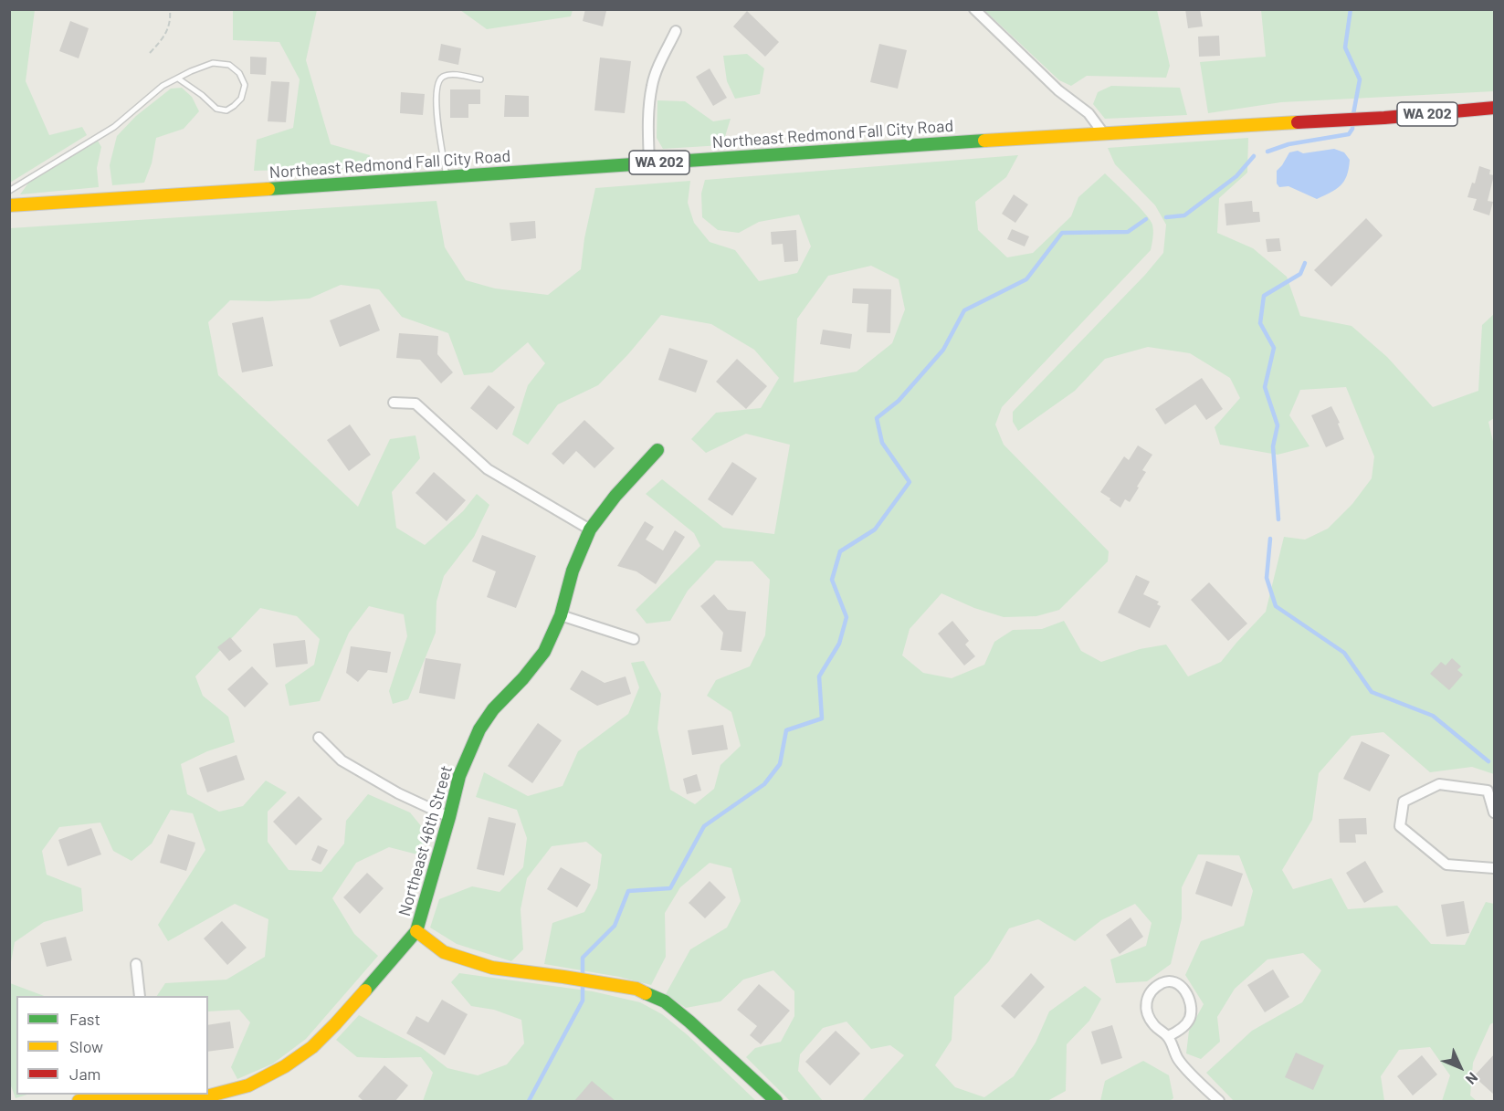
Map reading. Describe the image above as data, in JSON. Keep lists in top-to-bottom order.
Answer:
{
  "streets": {
    "main road": ["WA 202", "Northeast Redmond Fall City Road", "Northeast 46th Street"]
  },
  "legend": ["Fast", "Slow", "Jam"],
  "north": "bottom right"
}
